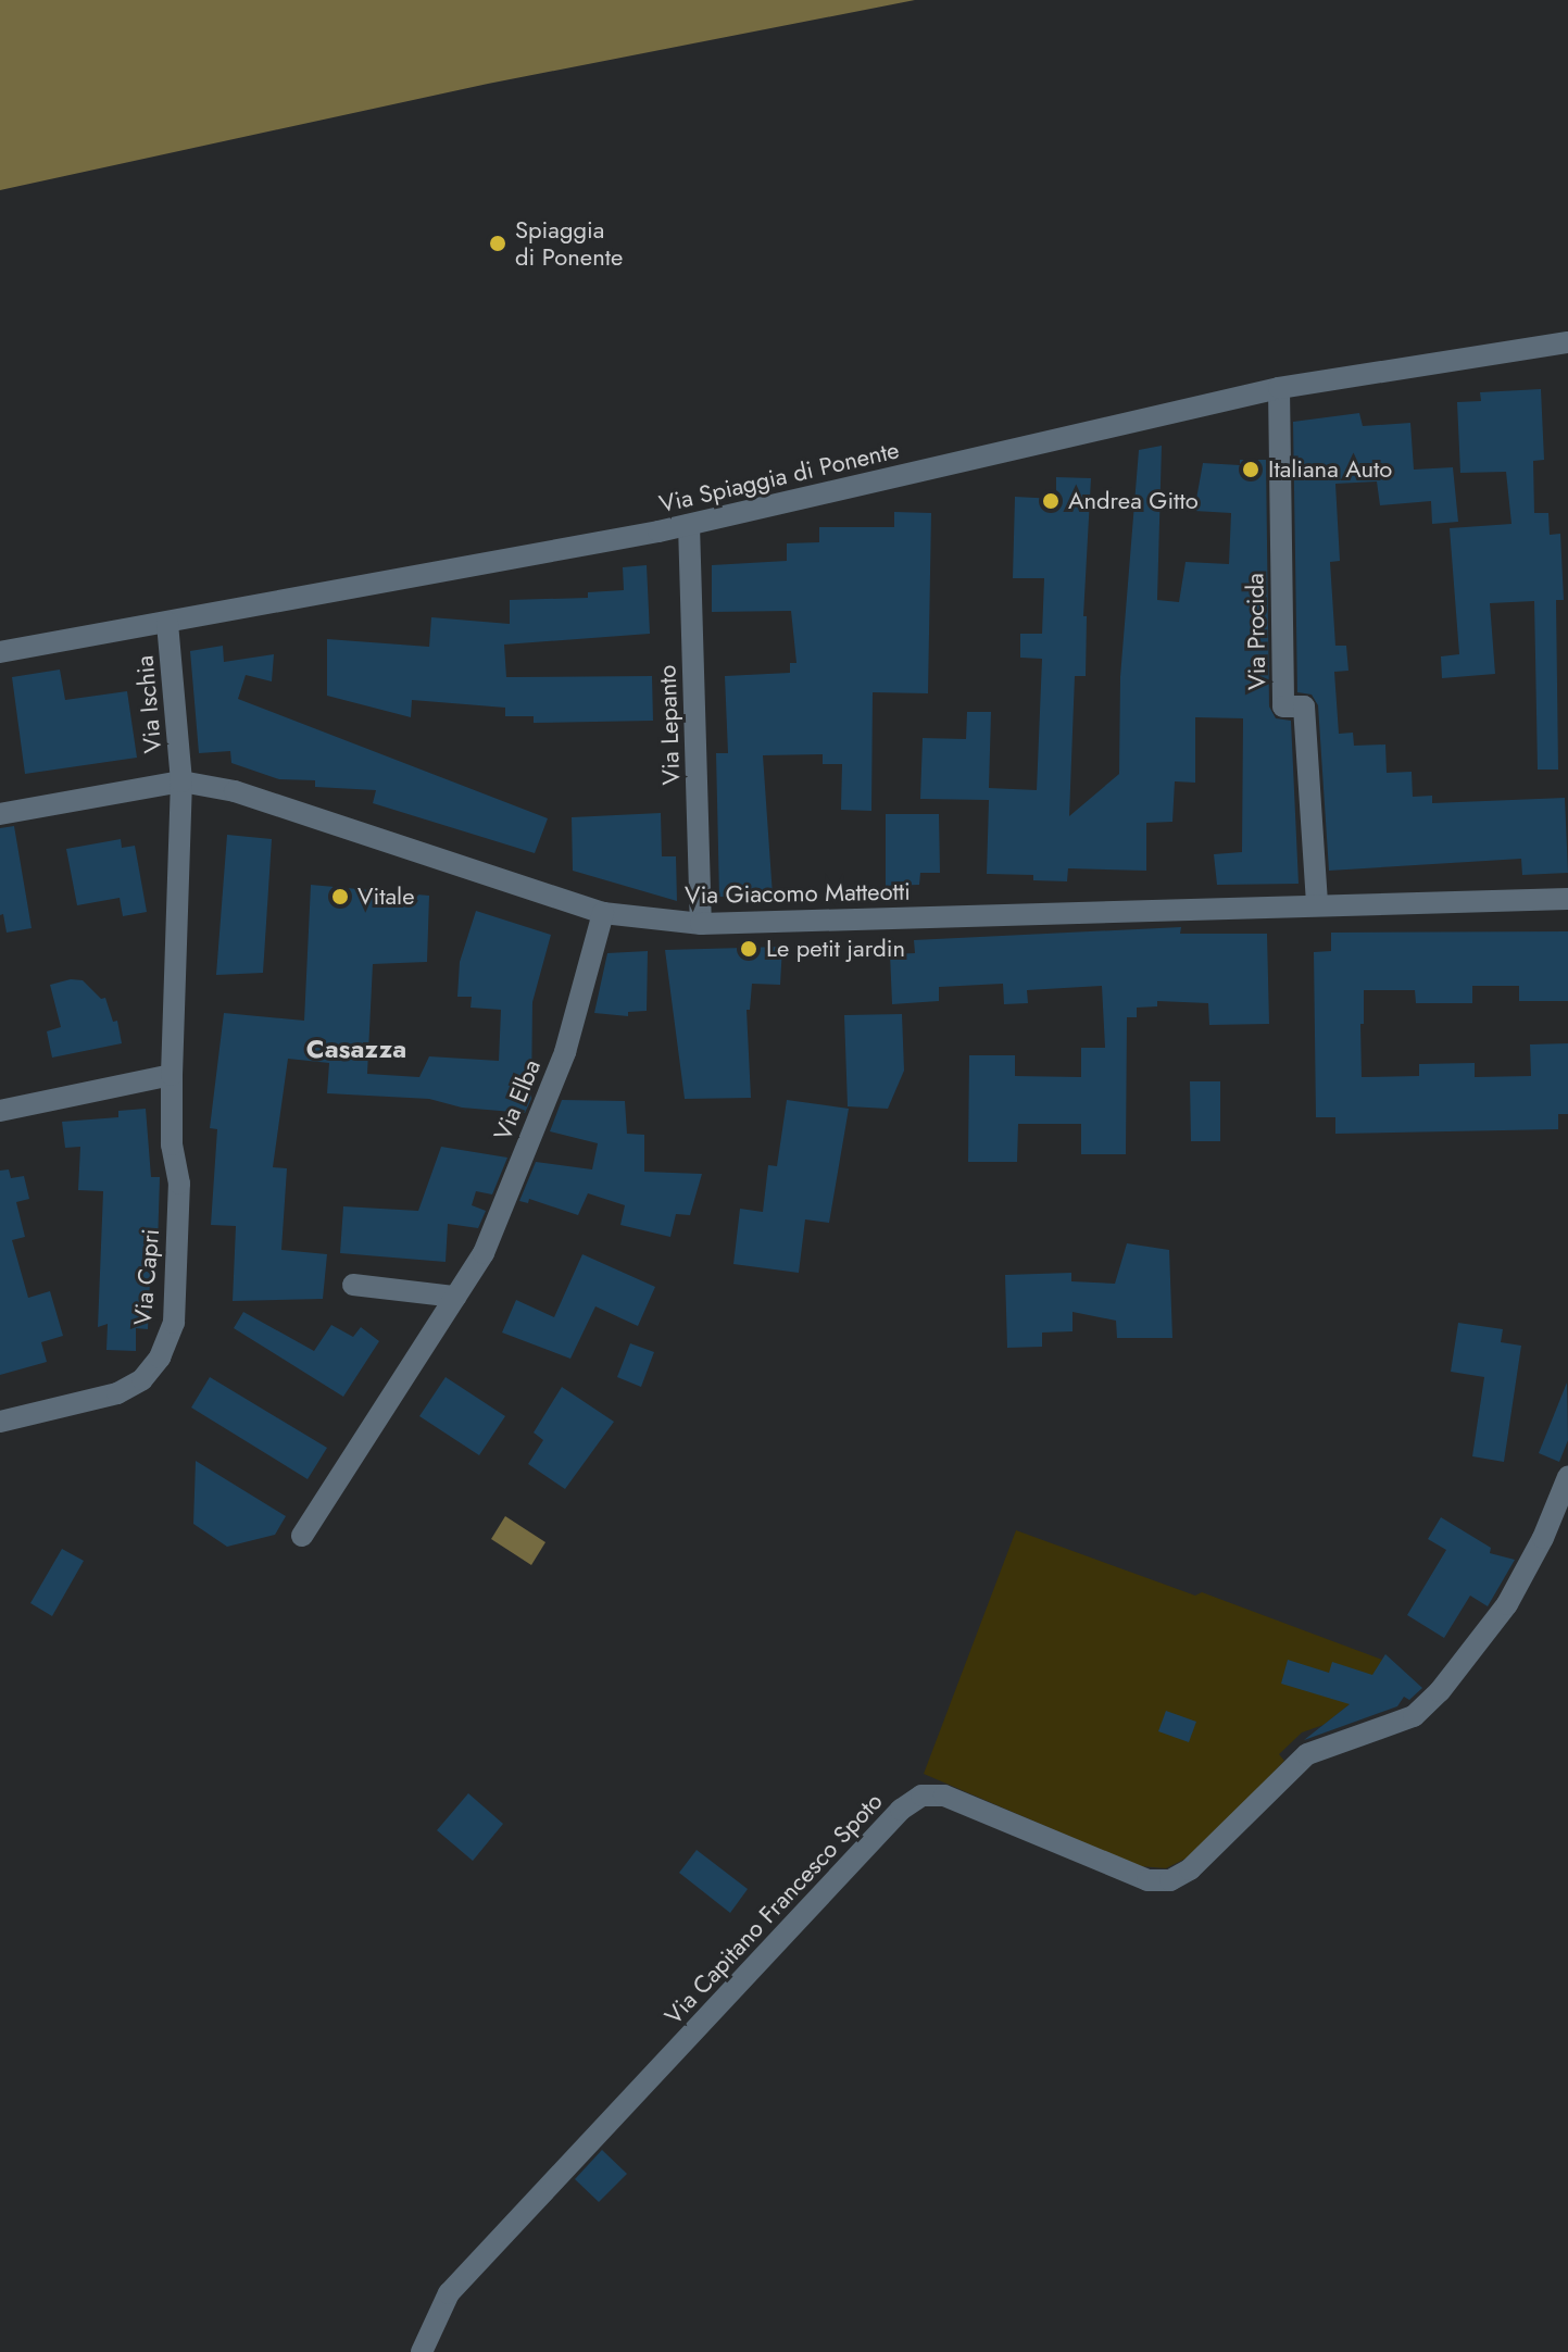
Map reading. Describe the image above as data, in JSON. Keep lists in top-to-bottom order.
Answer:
{
  "streets": {
    "street": [
      "Via Spiaggia di Ponente",
      "Via Procida",
      "Via Ischia",
      "Via Lepanto",
      "Via Giacomo Matteotti",
      "Via Elba",
      "Via Capri",
      "Via Capitano Francesco Spoto"
    ]
  },
  "crossings": [
    ["Via Spiaggia di Ponente", "Via Procida"],
    ["Via Spiaggia di Ponente", "Via Ischia"],
    ["Via Spiaggia di Ponente", "Via Lepanto"],
    ["Via Procida", "Via Giacomo Matteotti"],
    ["Via Ischia", "Via Giacomo Matteotti"],
    ["Via Ischia", "Via Capri"],
    ["Via Lepanto", "Via Giacomo Matteotti"],
    ["Via Giacomo Matteotti", "Via Elba"],
    ["Via Giacomo Matteotti", "Via Capri"]
  ],
  "districts": ["Casazza"],
  "places": [
    "Spiaggia di Ponente",
    "Italiana Auto",
    "Andrea Gitto",
    "Vitale",
    "Le petit jardin"
  ]
}
